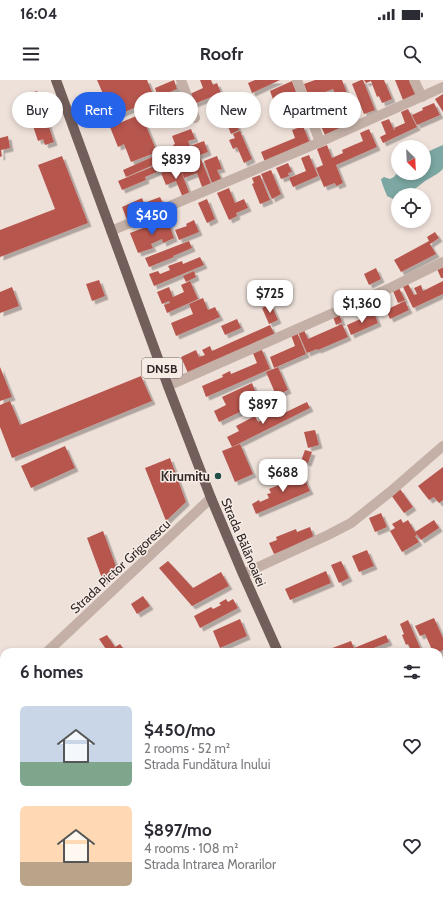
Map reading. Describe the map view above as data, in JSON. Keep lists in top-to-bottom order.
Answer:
{
  "streets": {
    "main road": ["DN5B", "Strada Bălănoaiei"],
    "street": ["Strada Pictor Grigorescu"]
  },
  "crossings": [
    ["Strada Bălănoaiei", "Strada Pictor Grigorescu"]
  ],
  "places": ["Kirumitu"],
  "north": "bottom right",
  "page": {
    "status": "16:04",
    "header": "Roofr",
    "chip": [
      "Buy",
      "Rent",
      "Filters",
      "New",
      "Apartment"
    ],
    "price": [
      "$839",
      "$450",
      "$725",
      "$1,360",
      "$897",
      "$688"
    ],
    "heading": "6 homes",
    "list": [
      {
        "name": "$450/mo",
        "note": "2 rooms · 52 m² · Strada Fundătura Inului"
      },
      {
        "name": "$897/mo",
        "note": "4 rooms · 108 m² · Strada Intrarea Morarilor"
      }
    ]
  }
}
